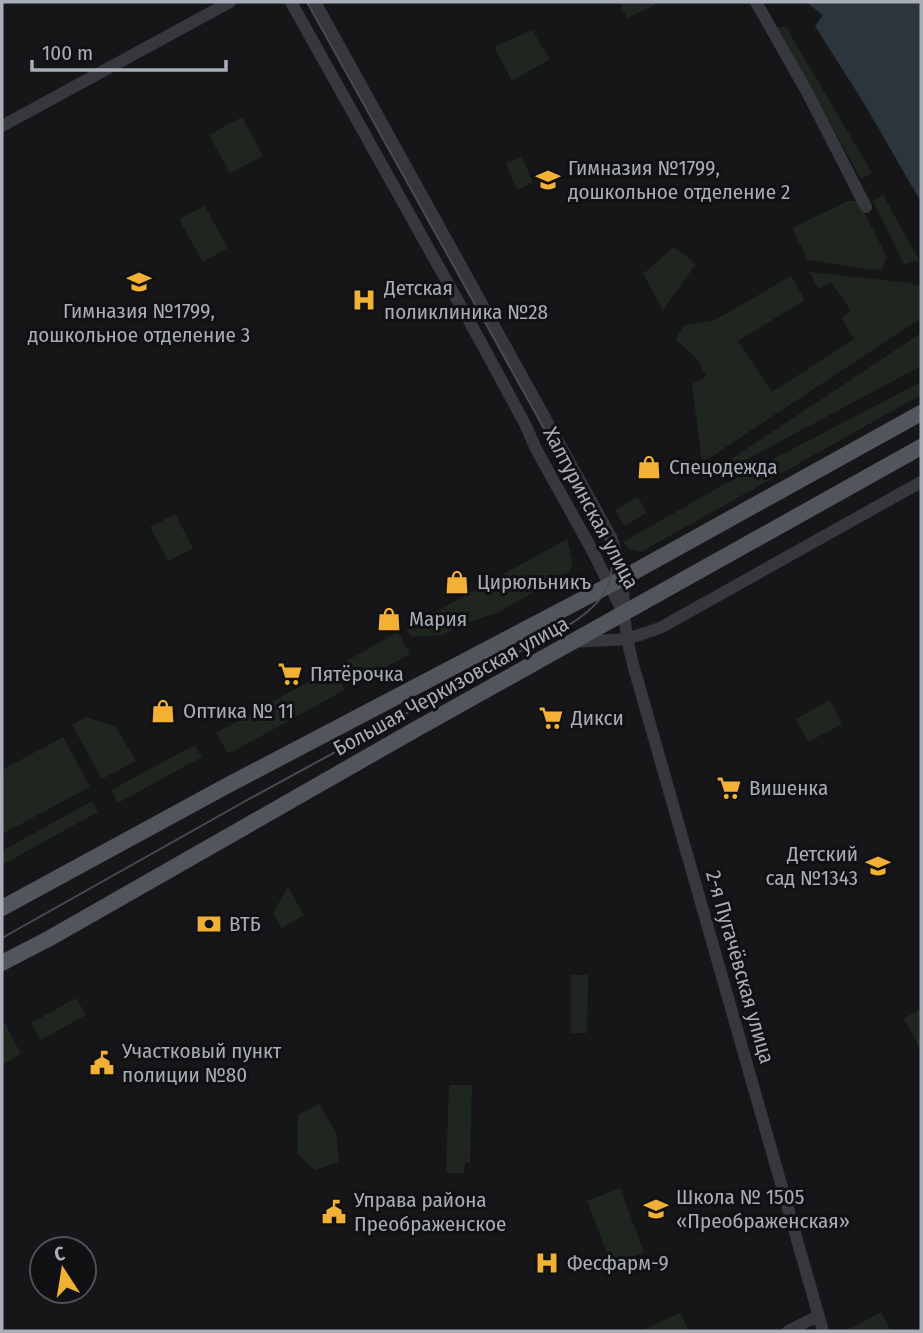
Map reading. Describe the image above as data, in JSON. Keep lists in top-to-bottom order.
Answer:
{
  "streets": {
    "main road": ["Большая Черкизовская улица"],
    "street": ["Халтуринская улица", "2-я Пугачёвская улица"]
  },
  "crossings": [
    ["Халтуринская улица", "Большая Черкизовская улица"],
    ["Халтуринская улица", "2-я Пугачёвская улица"],
    ["Большая Черкизовская улица", "2-я Пугачёвская улица"]
  ],
  "places": {
    "school or university": [
      "Гимназия №1799, дошкольное отделение 2",
      "Гимназия №1799, дошкольное отделение 3",
      "Детский сад №1343",
      "Школа № 1505 «Преображенская»"
    ],
    "hospital": ["Детская поликлиника №28", "Фесфарм-9"],
    "shop": [
      "Спецодежда",
      "Цирюльникъ",
      "Мария",
      "Оптика № 11"
    ],
    "supermarket": ["Пятёрочка", "Дикси", "Вишенка"],
    "bank": ["ВТБ"],
    "public building": ["Участковый пункт полиции №80", "Управа района Преображенское"]
  },
  "scale_bar": "100 m",
  "north": "top"
}
